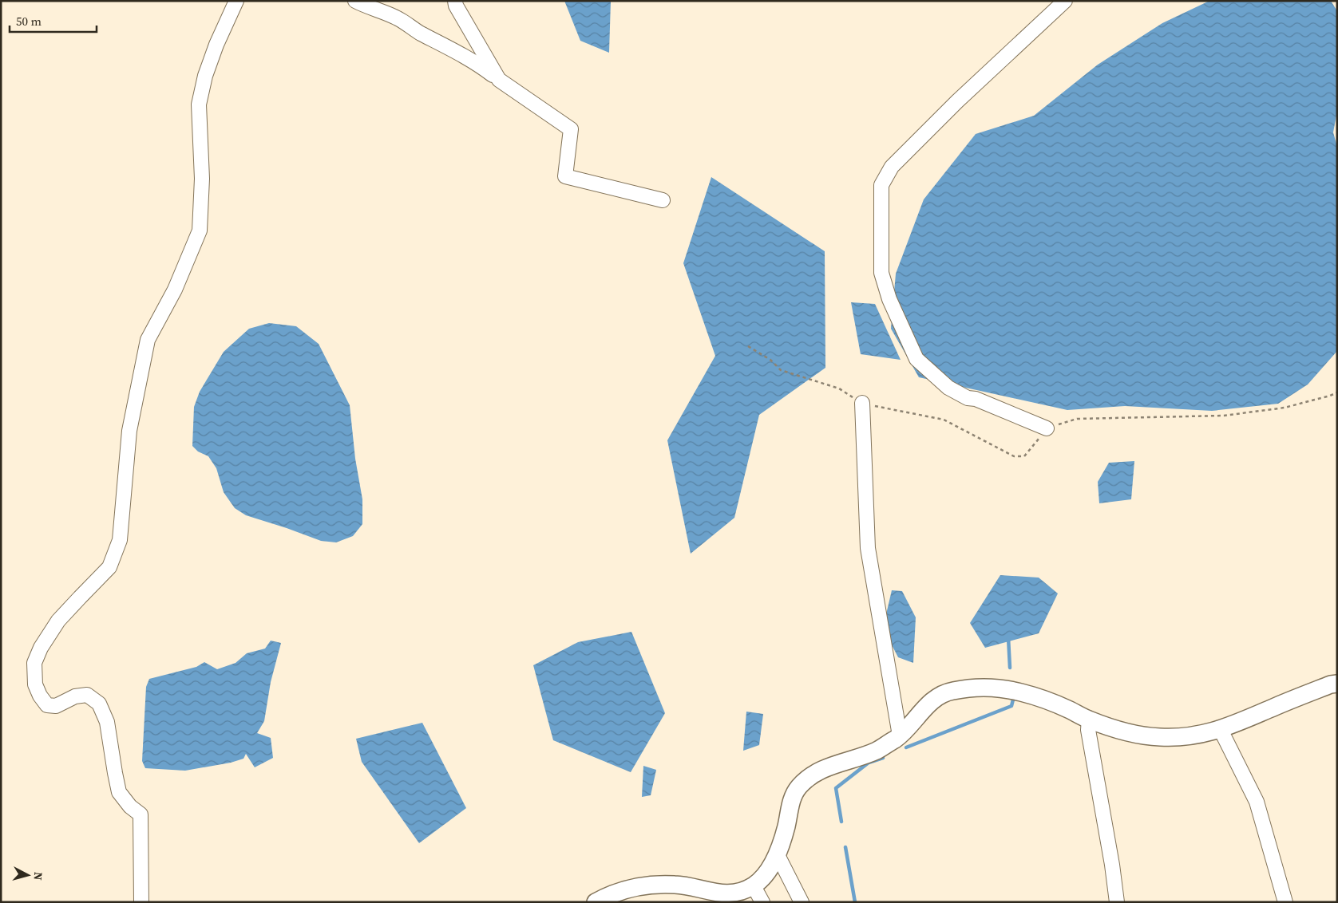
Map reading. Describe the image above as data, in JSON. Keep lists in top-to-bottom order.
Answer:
{
  "scale_bar": "50 m",
  "north": "right"
}
